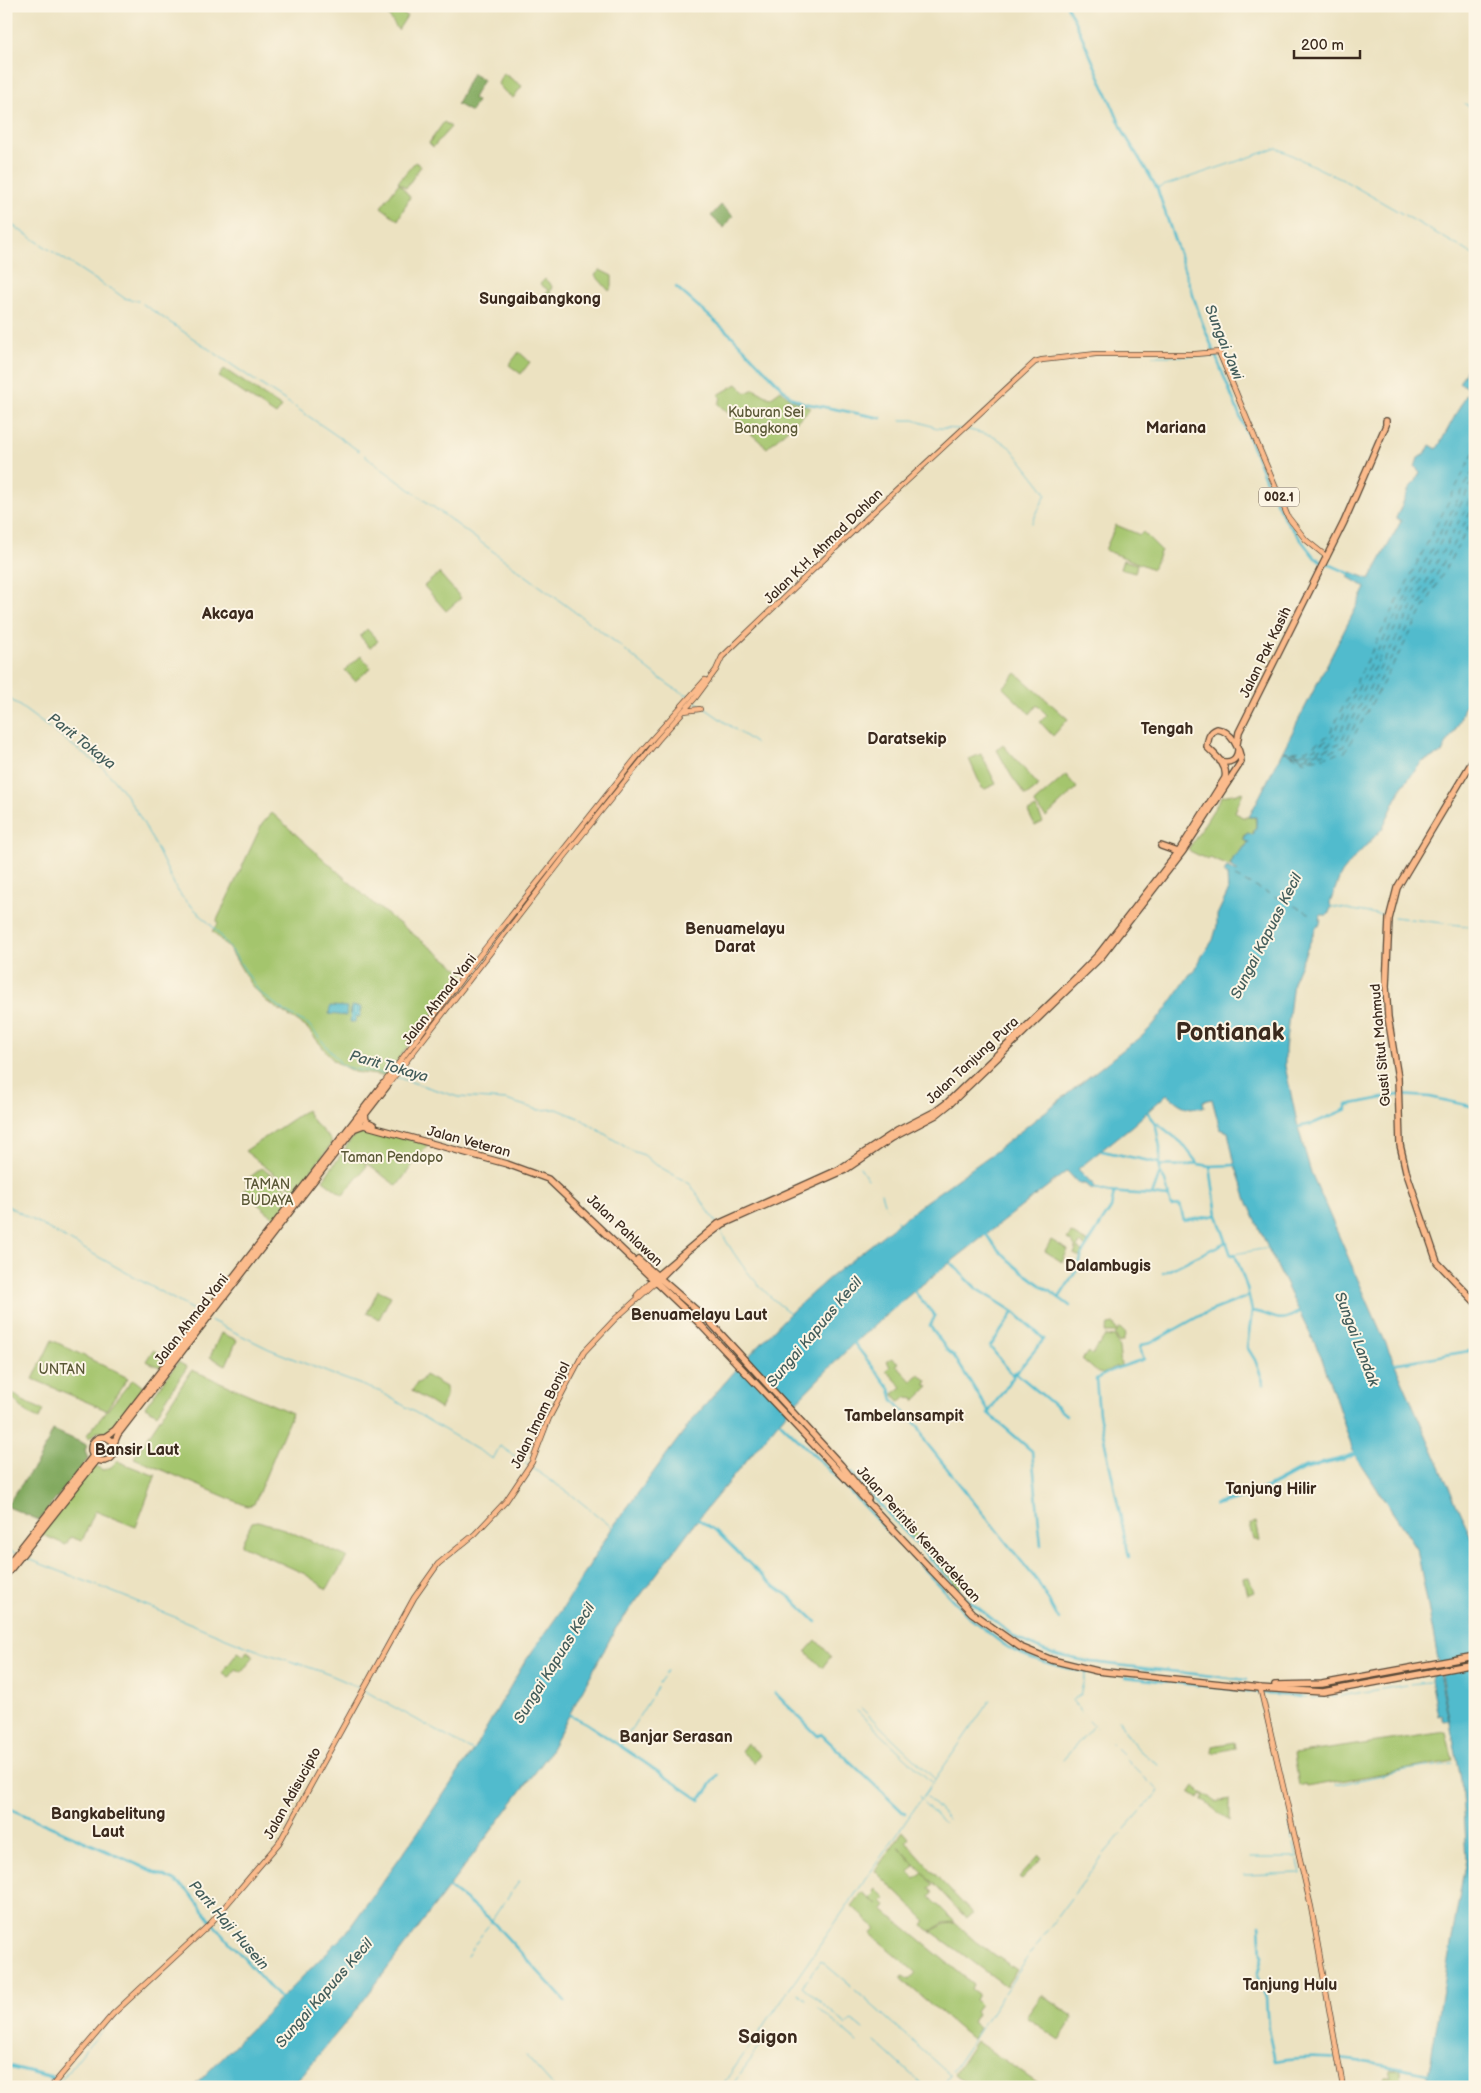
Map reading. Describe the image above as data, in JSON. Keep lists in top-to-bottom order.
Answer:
{
  "streets": {
    "highway": [
      "Jalan Pak Kasih",
      "Jalan Ahmad Yani",
      "Gusti Situt Mahmud",
      "Jalan Tanjung Pura",
      "Jalan Veteran",
      "Jalan Pahlawan",
      "Jalan Perintis Kemerdekaan"
    ],
    "main road": [
      "002.1",
      "Jalan K.H. Ahmad Dahlan",
      "Jalan Imam Bonjol",
      "Jalan Adisucipto"
    ]
  },
  "crossings": [
    ["Jalan K.H. Ahmad Dahlan", "Jalan Pak Kasih"],
    ["Jalan K.H. Ahmad Dahlan", "Jalan Ahmad Yani"],
    ["Jalan Pak Kasih", "Jalan Tanjung Pura"],
    ["Jalan Ahmad Yani", "Jalan Veteran"],
    ["Jalan Tanjung Pura", "Jalan Pahlawan"],
    ["Jalan Tanjung Pura", "Jalan Imam Bonjol"],
    ["Jalan Tanjung Pura", "Jalan Perintis Kemerdekaan"],
    ["Jalan Veteran", "Jalan Pahlawan"],
    ["Jalan Pahlawan", "Jalan Imam Bonjol"],
    ["Jalan Pahlawan", "Jalan Perintis Kemerdekaan"],
    ["Jalan Imam Bonjol", "Jalan Perintis Kemerdekaan"],
    ["Jalan Imam Bonjol", "Jalan Adisucipto"]
  ],
  "districts": [
    "Sungaibangkong",
    "Mariana",
    "Akcaya",
    "Tengah",
    "Daratsekip",
    "Benuamelayu Darat",
    "Pontianak",
    "Dalambugis",
    "Benuamelayu Laut",
    "Tambelansampit",
    "Bansir Laut",
    "Tanjung Hilir",
    "Banjar Serasan",
    "Bangkabelitung Laut",
    "Tanjung Hulu",
    "Saigon"
  ],
  "water": [
    "Sungai Jawi",
    "Parit Tokaya",
    "Sungai Kapuas Kecil",
    "Sungai Landak",
    "Parit Haji Husein"
  ],
  "parks": [
    "Kuburan Sei Bangkong",
    "Taman Pendopo",
    "TAMAN BUDAYA",
    "UNTAN"
  ],
  "scale_bar": "200 m"
}
